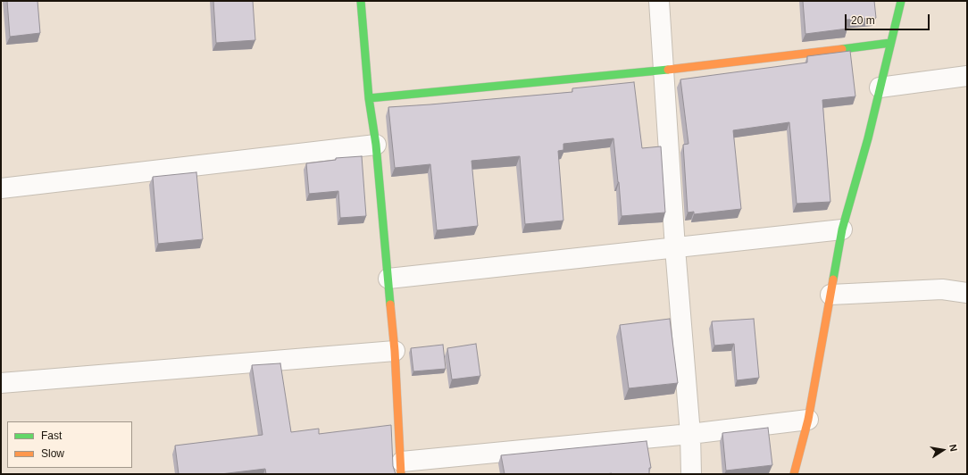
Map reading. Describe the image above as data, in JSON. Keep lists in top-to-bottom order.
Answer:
{
  "legend": ["Fast", "Slow"],
  "scale_bar": "20 m",
  "north": "right"
}
